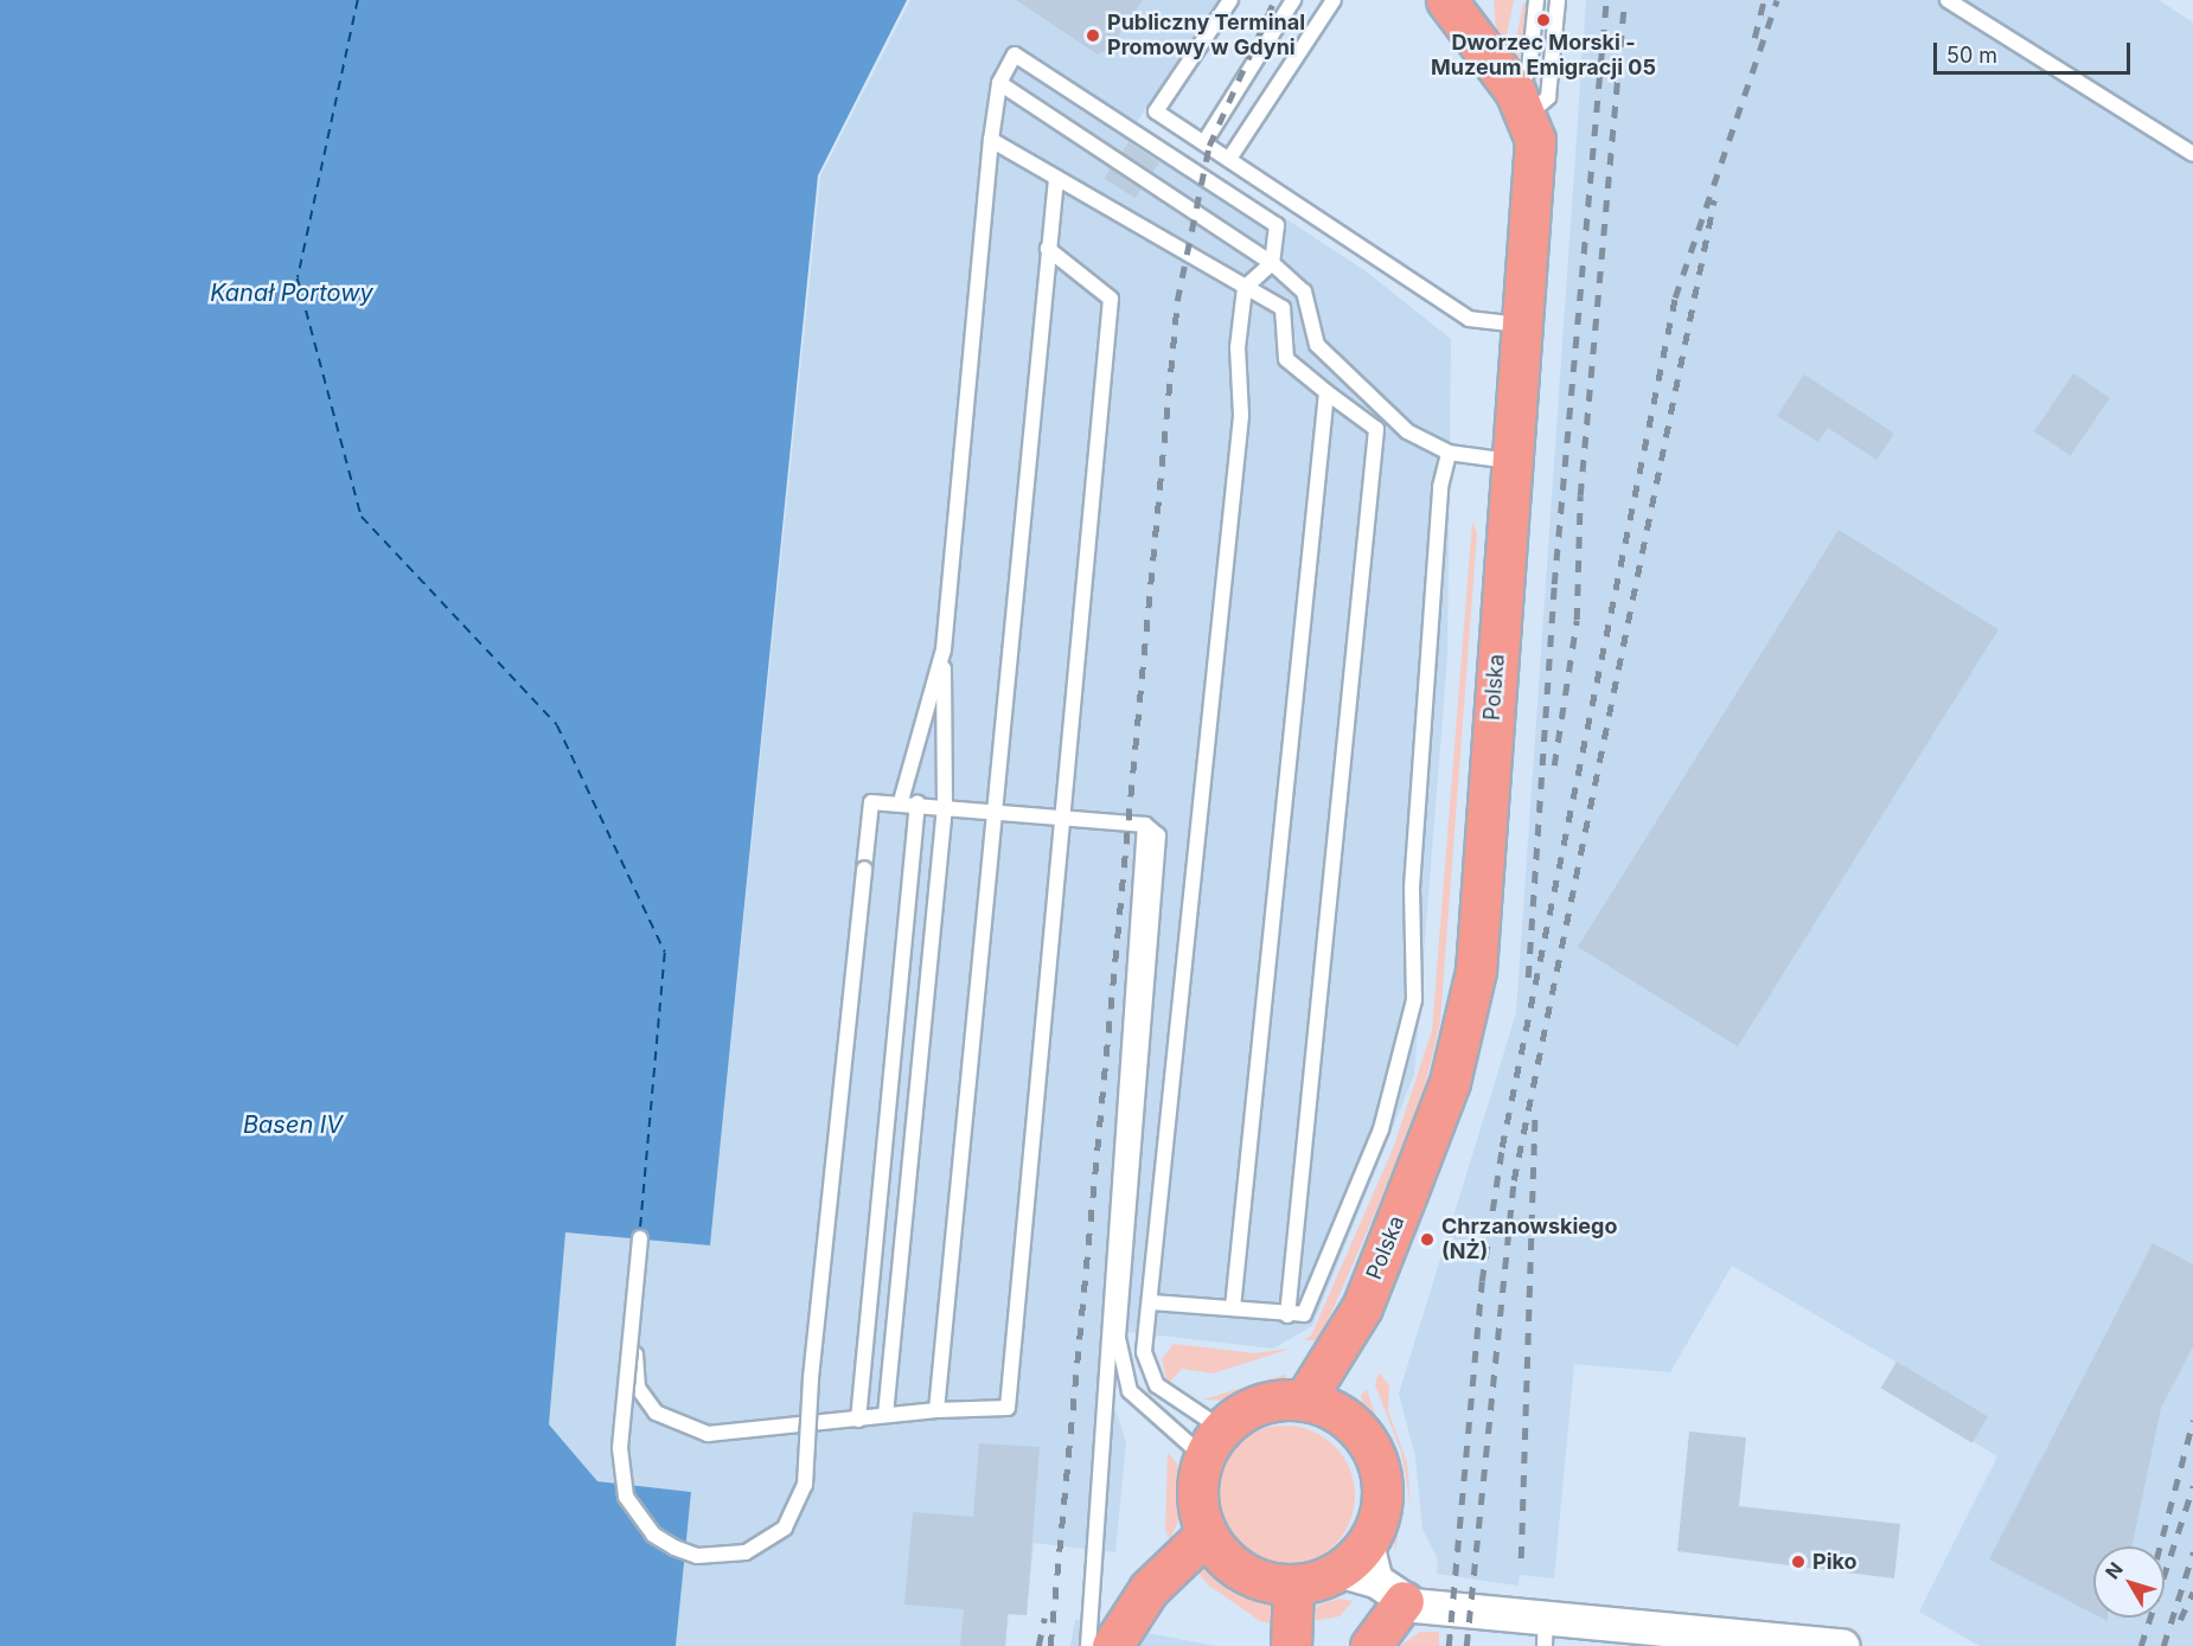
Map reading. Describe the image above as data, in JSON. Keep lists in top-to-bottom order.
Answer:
{
  "streets": {
    "highway": ["Polska"]
  },
  "water": ["Kanał Portowy", "Basen IV"],
  "places": [
    "Dworzec Morski - Muzeum Emigracji 05",
    "Publiczny Terminal Promowy w Gdyni",
    "Chrzanowskiego (NŻ)",
    "Piko"
  ],
  "scale_bar": "50 m",
  "north": "top left"
}
